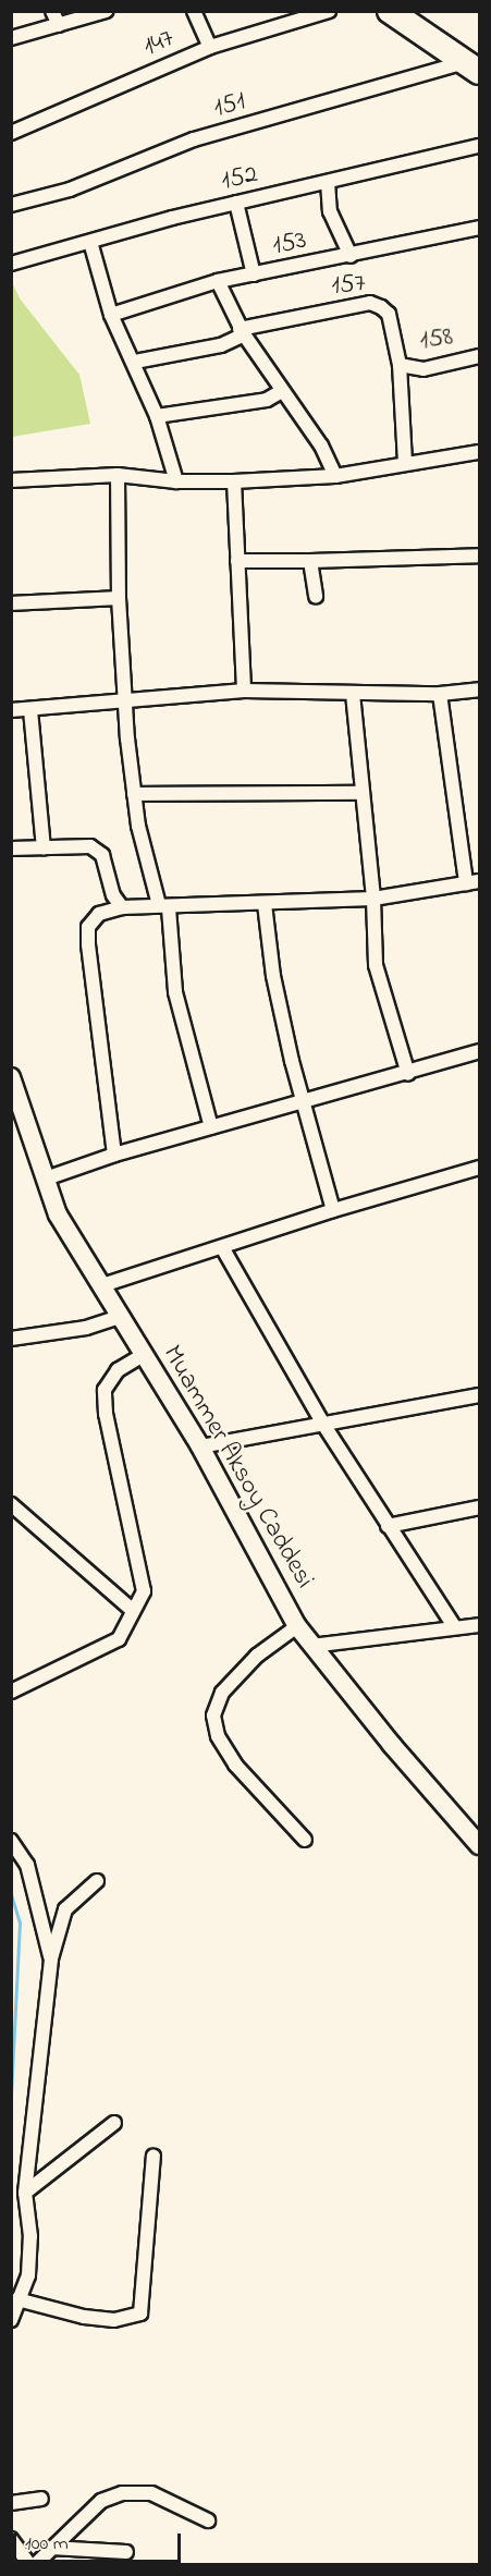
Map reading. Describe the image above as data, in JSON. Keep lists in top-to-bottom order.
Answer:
{
  "streets": {
    "street": [
      "147",
      "151",
      "152",
      "153",
      "157",
      "158",
      "Muammer Aksoy Caddesi"
    ]
  },
  "crossings": [
    ["157", "158"]
  ],
  "scale_bar": "100 m"
}
